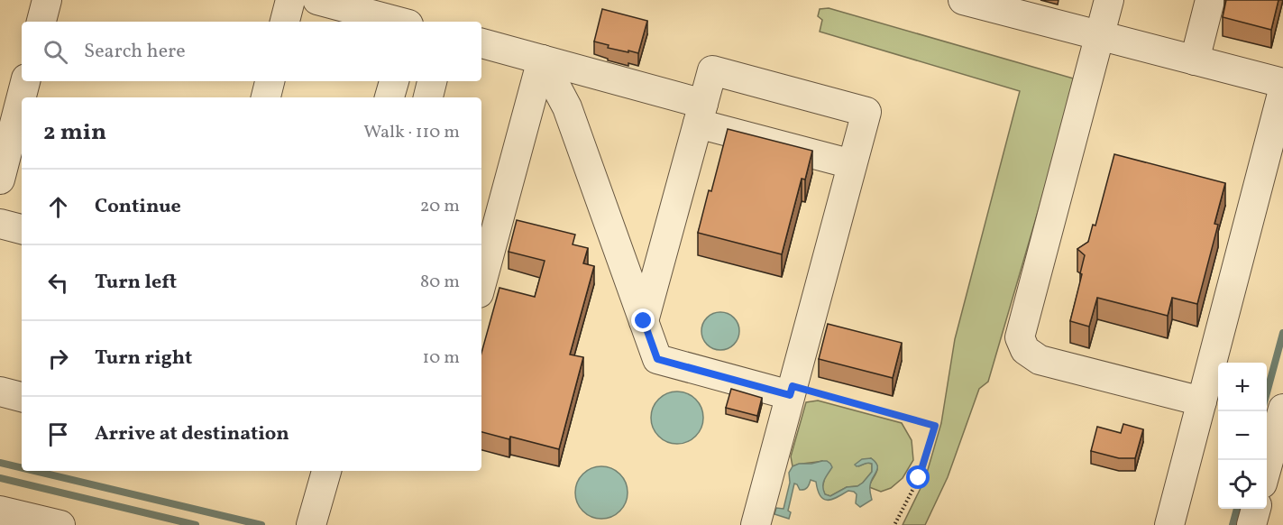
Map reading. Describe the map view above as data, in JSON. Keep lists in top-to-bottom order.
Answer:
{
  "page": {
    "search": "Search here",
    "heading": ["2 min", "Walk · 110 m"],
    "list": [
      ["Continue", "20 m"],
      ["Turn left", "80 m"],
      ["Turn right", "10 m"],
      "Arrive at destination"
    ],
    "map_buttons": ["+", "−"]
  }
}
